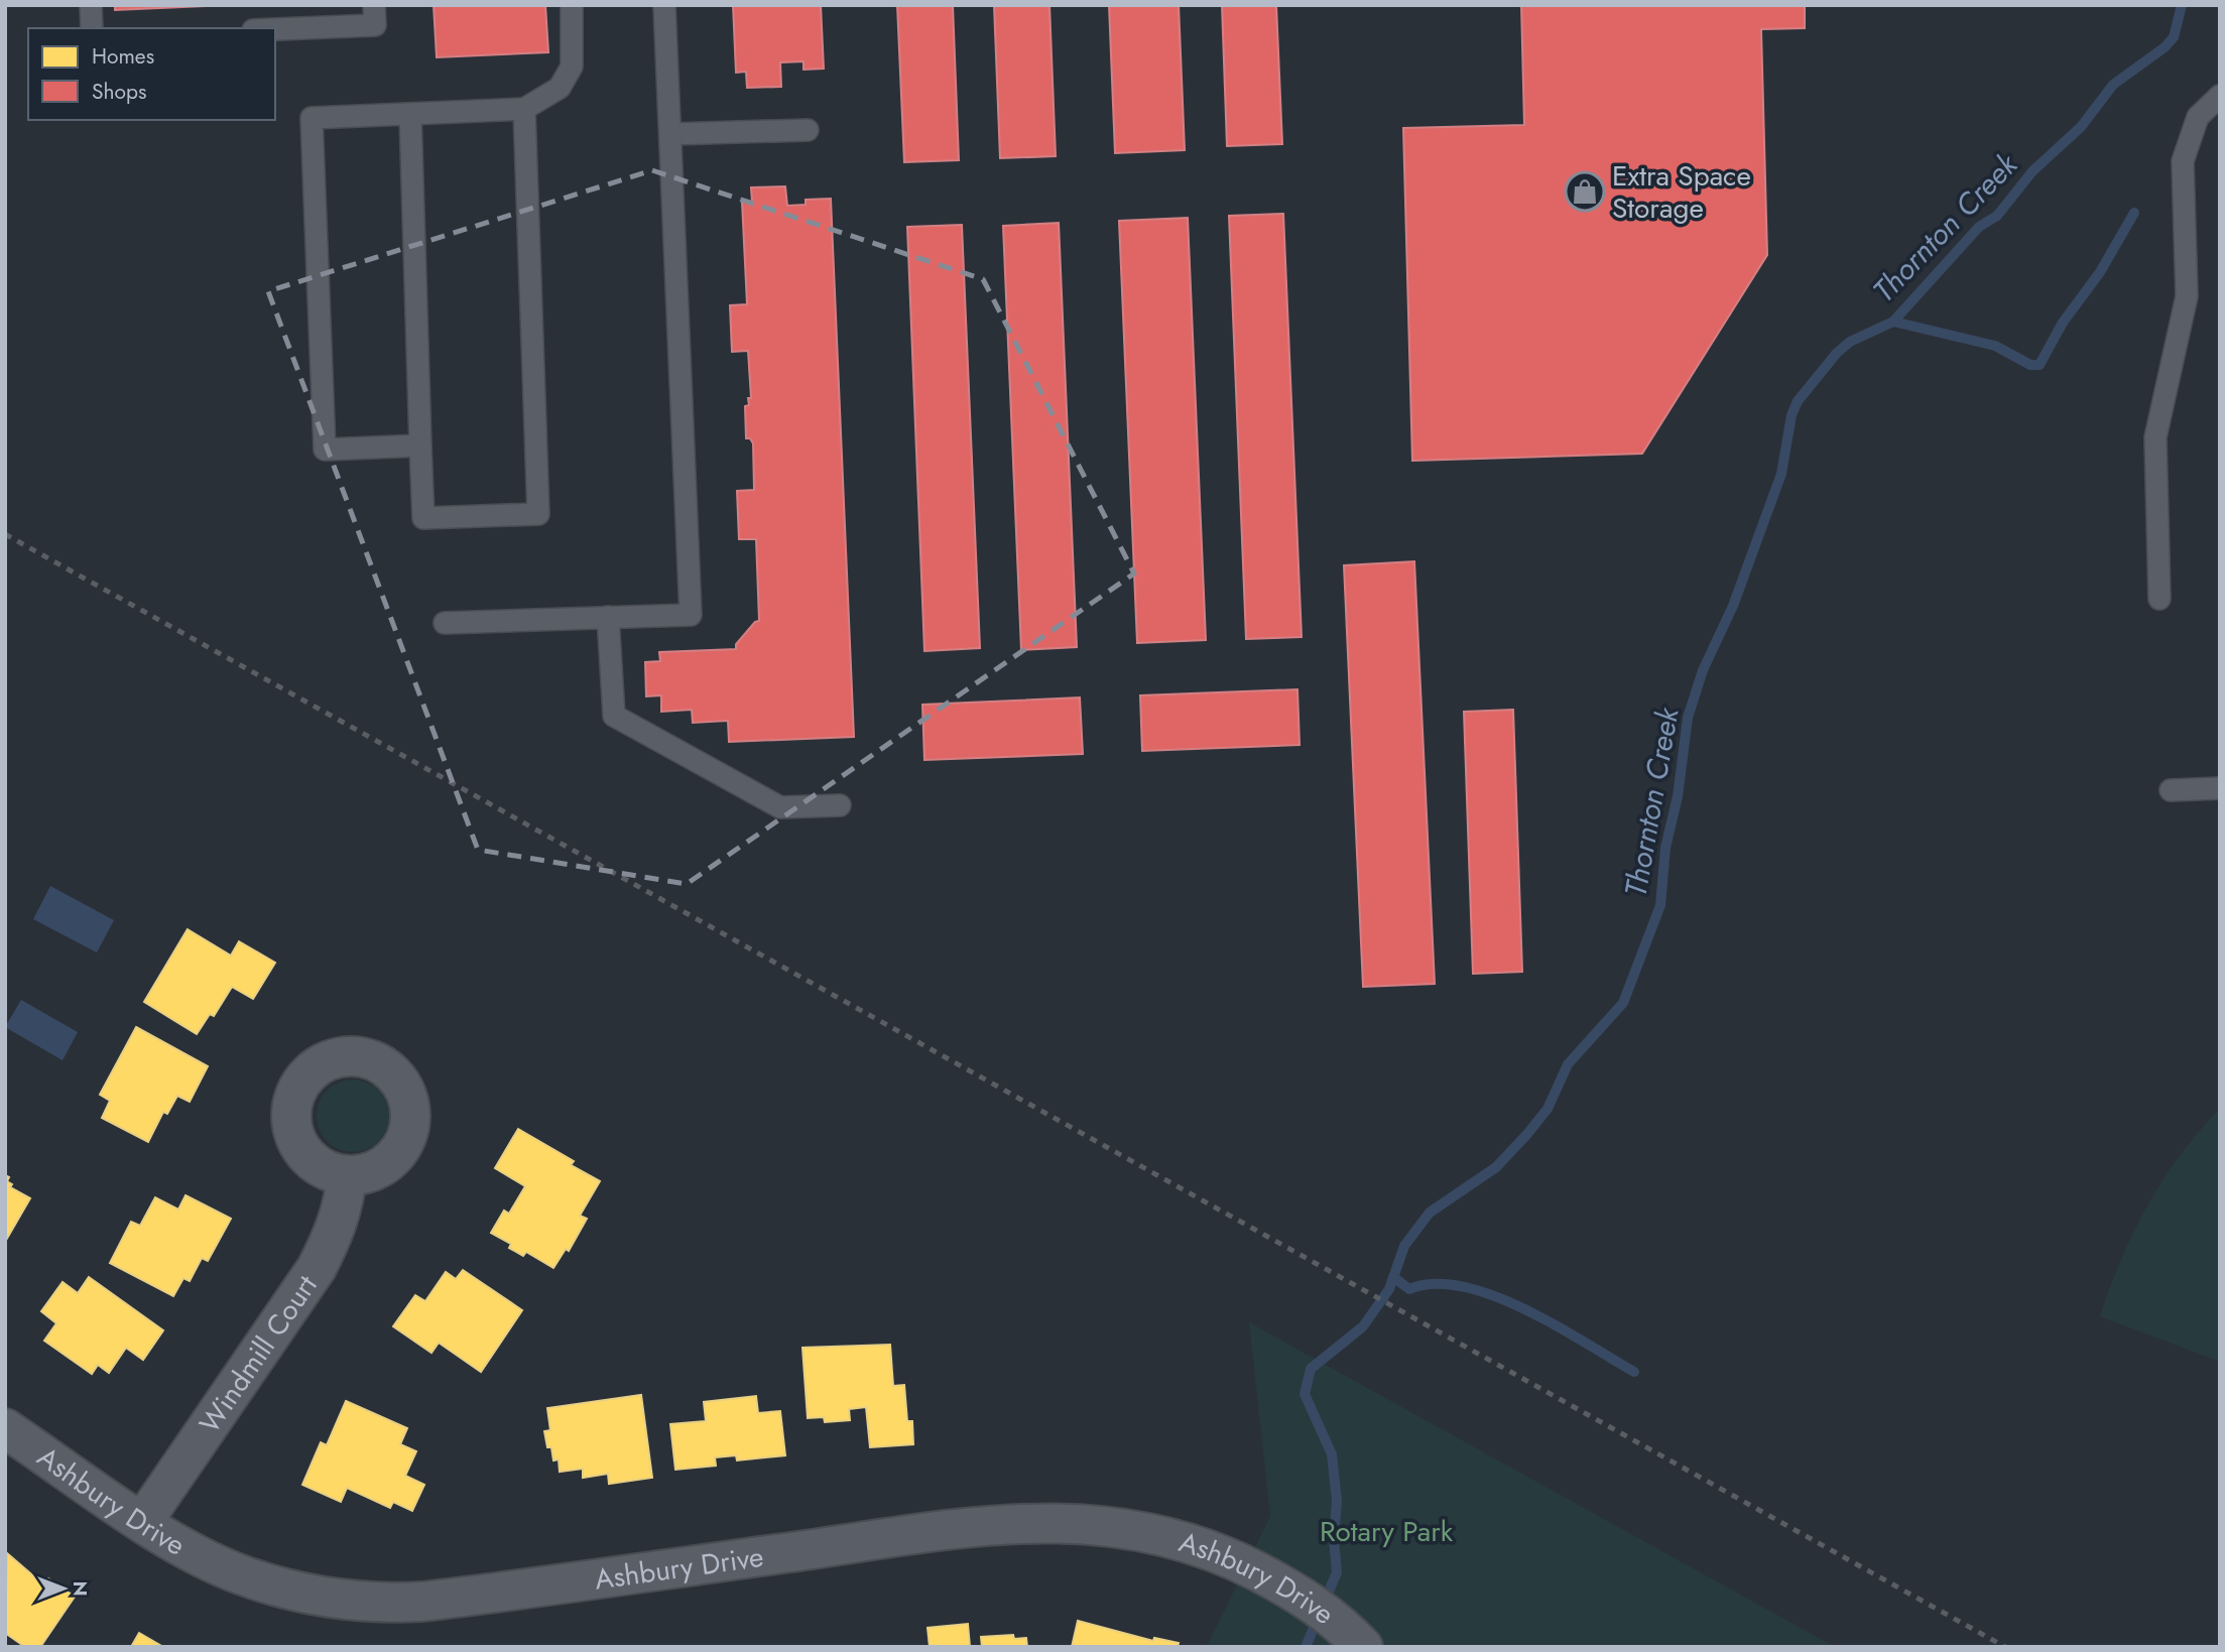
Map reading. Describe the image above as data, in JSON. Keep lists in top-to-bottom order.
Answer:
{
  "streets": {
    "street": ["Windmill Court", "Ashbury Drive"]
  },
  "crossings": [
    ["Windmill Court", "Ashbury Drive"]
  ],
  "water": ["Thornton Creek"],
  "parks": ["Rotary Park"],
  "places": {
    "shop": ["Extra Space Storage"]
  },
  "legend": ["Homes", "Shops"],
  "north": "right"
}
